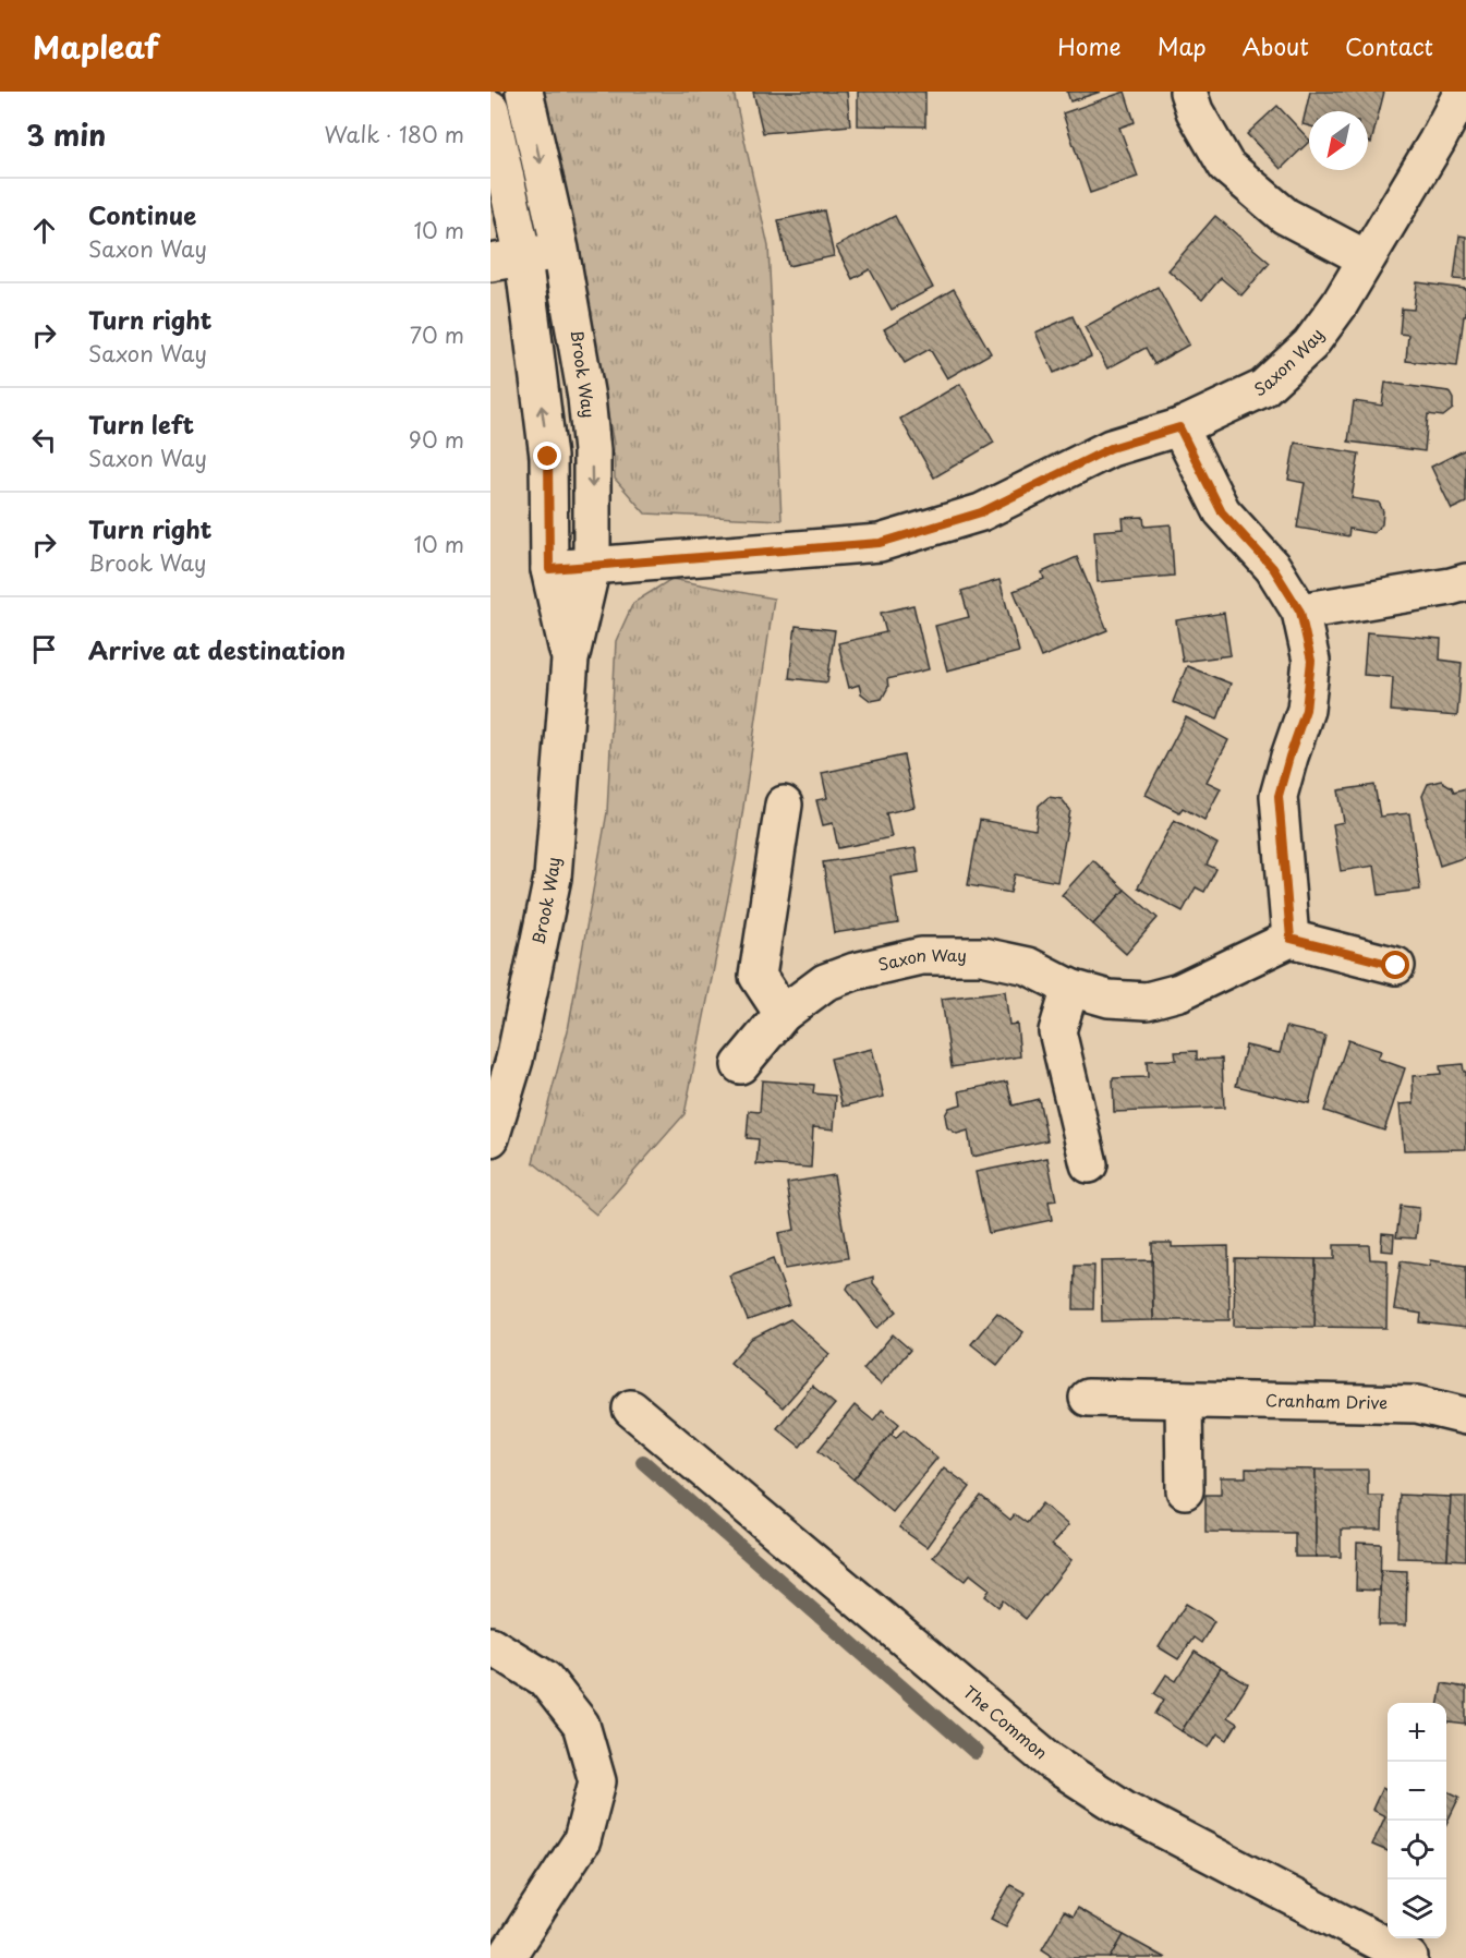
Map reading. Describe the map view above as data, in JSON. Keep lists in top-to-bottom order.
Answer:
{
  "streets": {
    "street": [
      "Saxon Way",
      "Brook Way",
      "Cranham Drive",
      "The Common"
    ]
  },
  "crossings": [
    ["Saxon Way", "Brook Way"]
  ],
  "north": "bottom left",
  "page": {
    "header": "Mapleaf",
    "nav": [
      "Home",
      "Map",
      "About",
      "Contact"
    ],
    "heading": ["3 min", "Walk · 180 m"],
    "list": [
      ["Continue", "Saxon Way", "10 m"],
      ["Turn right", "Saxon Way", "70 m"],
      ["Turn left", "Saxon Way", "90 m"],
      ["Turn right", "Brook Way", "10 m"],
      "Arrive at destination"
    ],
    "map_buttons": ["+", "−"]
  }
}
